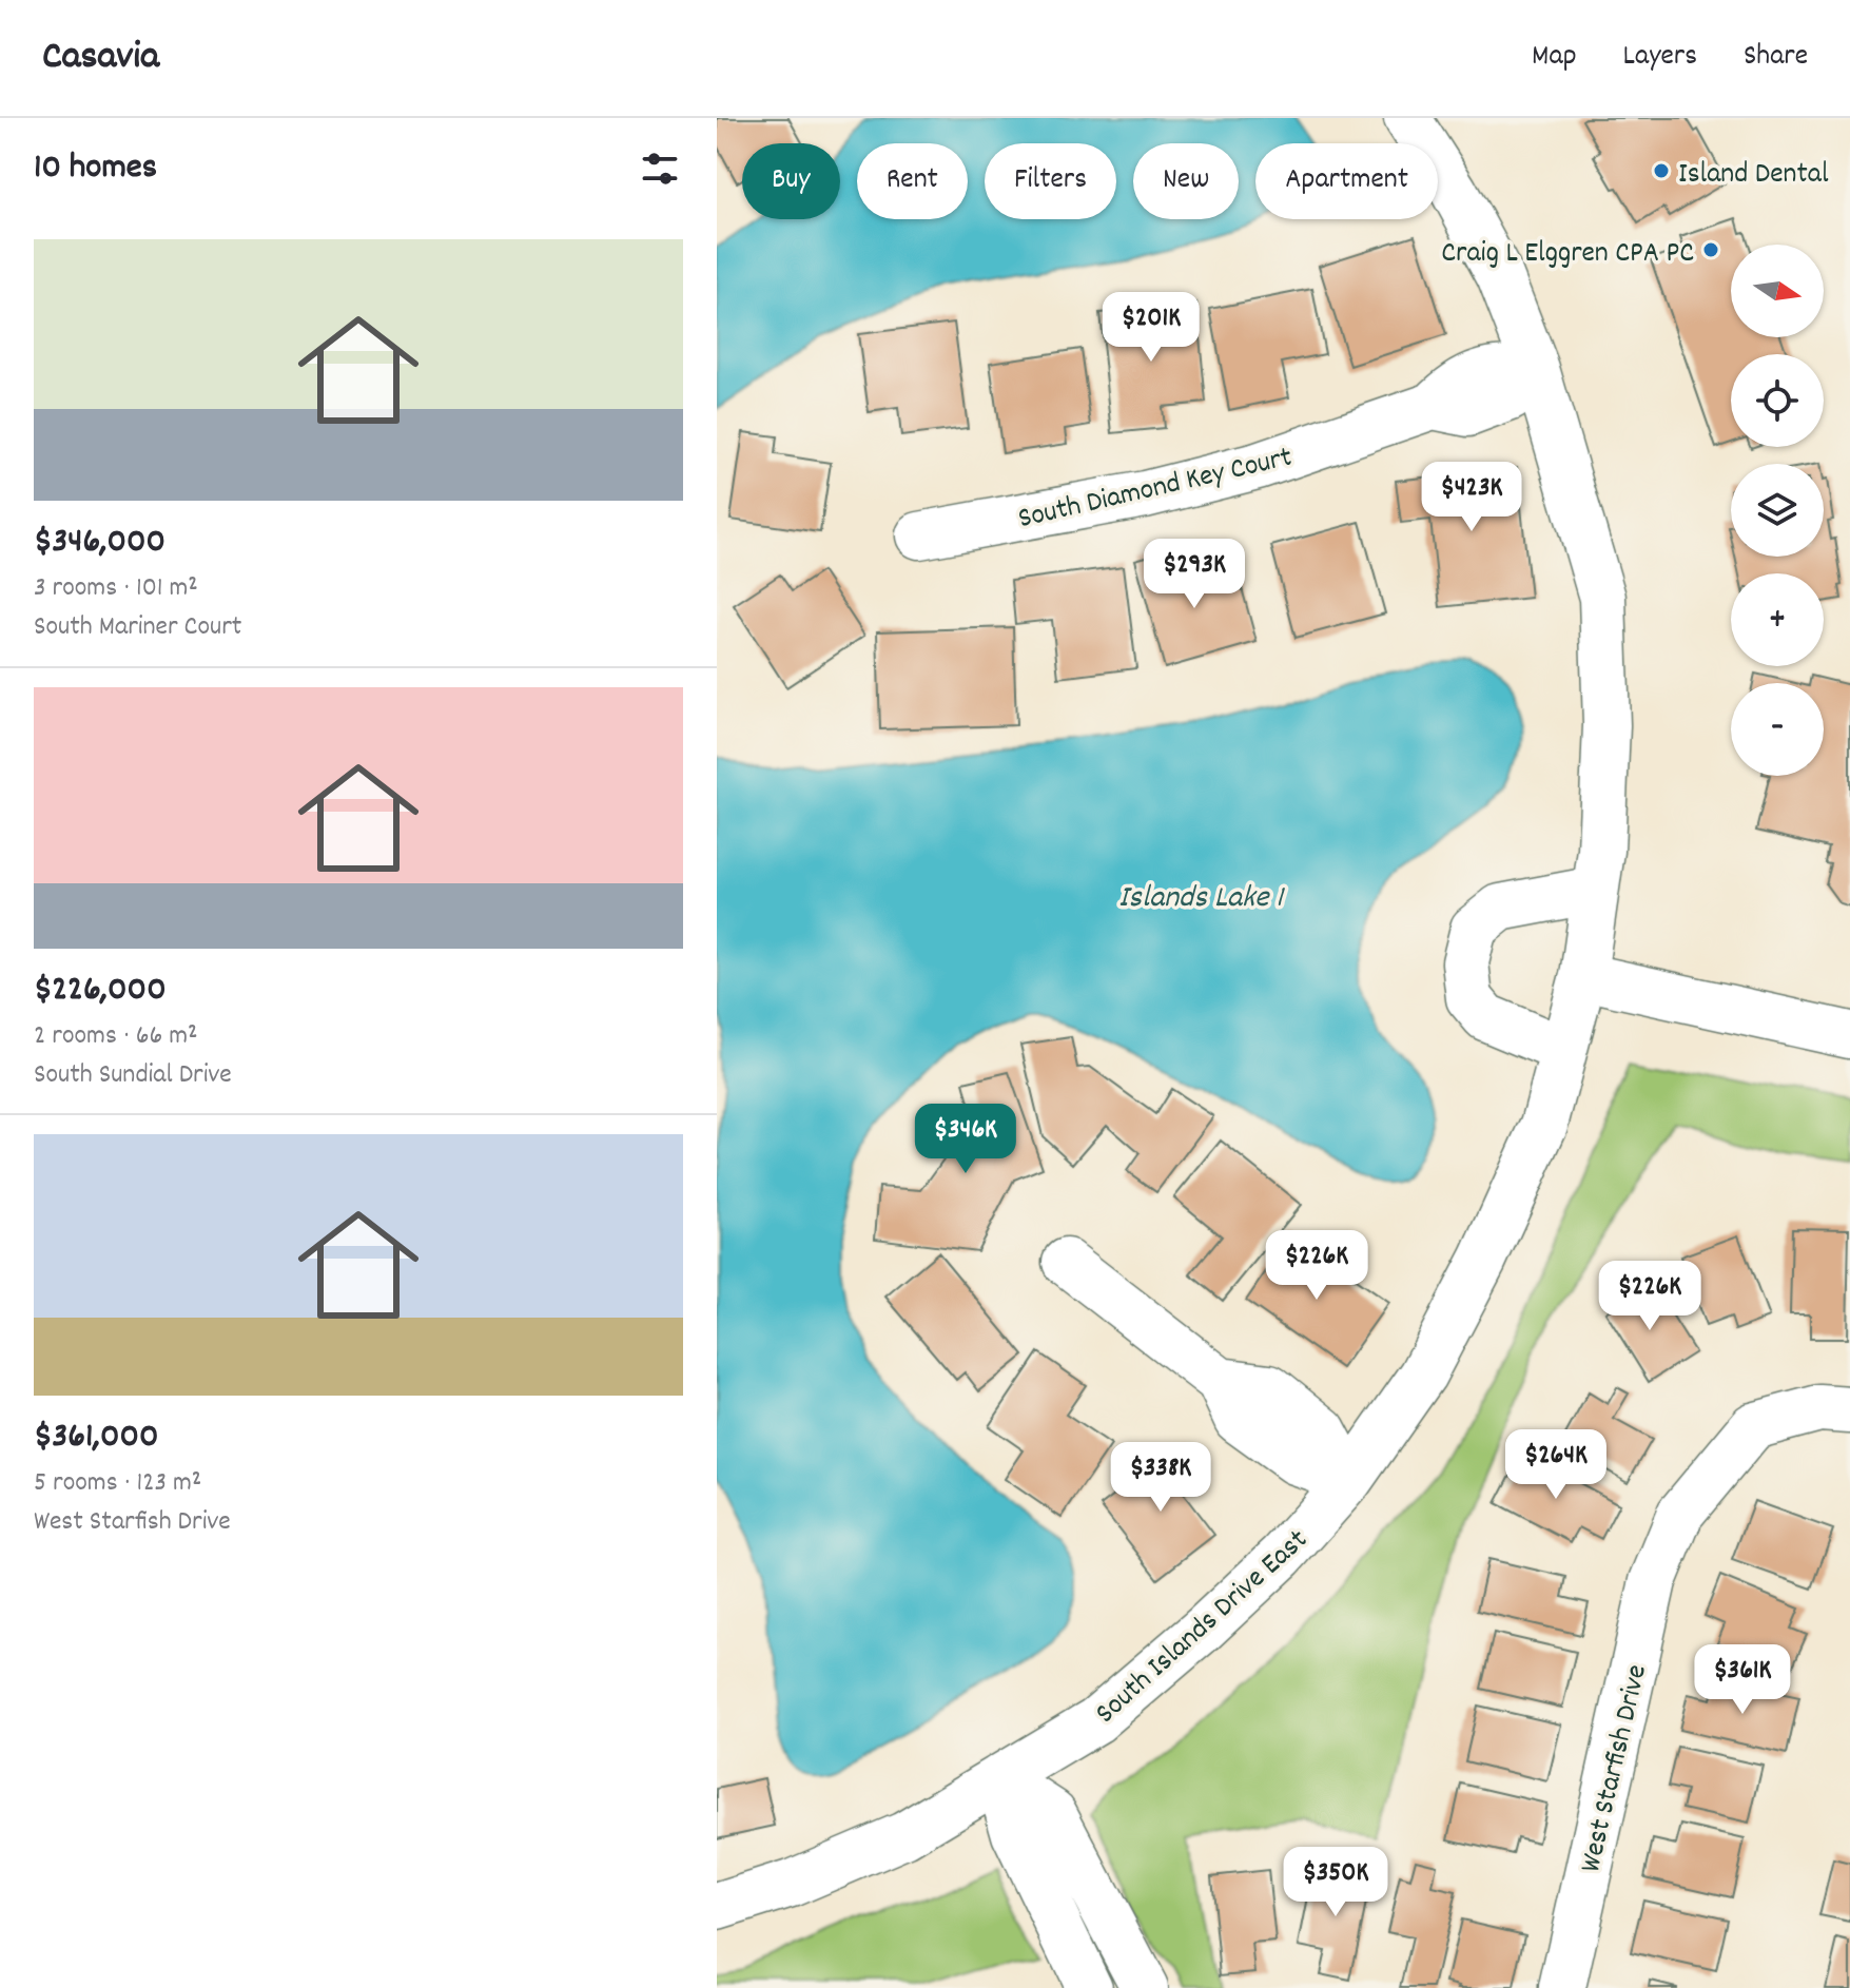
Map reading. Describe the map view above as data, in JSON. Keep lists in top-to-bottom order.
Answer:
{
  "streets": {
    "street": ["South Diamond Key Court", "South Islands Drive East", "West Starfish Drive"]
  },
  "crossings": [
    ["South Diamond Key Court", "South Islands Drive East"]
  ],
  "water": ["Islands Lake 1"],
  "places": ["Island Dental", "Craig L Elggren CPA PC"],
  "north": "right",
  "page": {
    "header": "Casavia",
    "nav": ["Map", "Layers", "Share"],
    "heading": "10 homes",
    "chip": [
      "Buy",
      "Rent",
      "Filters",
      "New",
      "Apartment"
    ],
    "list": [
      {
        "name": "$346,000",
        "note": "3 rooms · 101 m² · South Mariner Court"
      },
      {
        "name": "$226,000",
        "note": "2 rooms · 66 m² · South Sundial Drive"
      },
      {
        "name": "$361,000",
        "note": "5 rooms · 123 m² · West Starfish Drive"
      }
    ],
    "map_buttons": ["+", "−"],
    "price": [
      "$201K",
      "$423K",
      "$293K",
      "$346K",
      "$226K",
      "$226K",
      "$264K",
      "$338K",
      "$361K",
      "$350K"
    ]
  }
}
